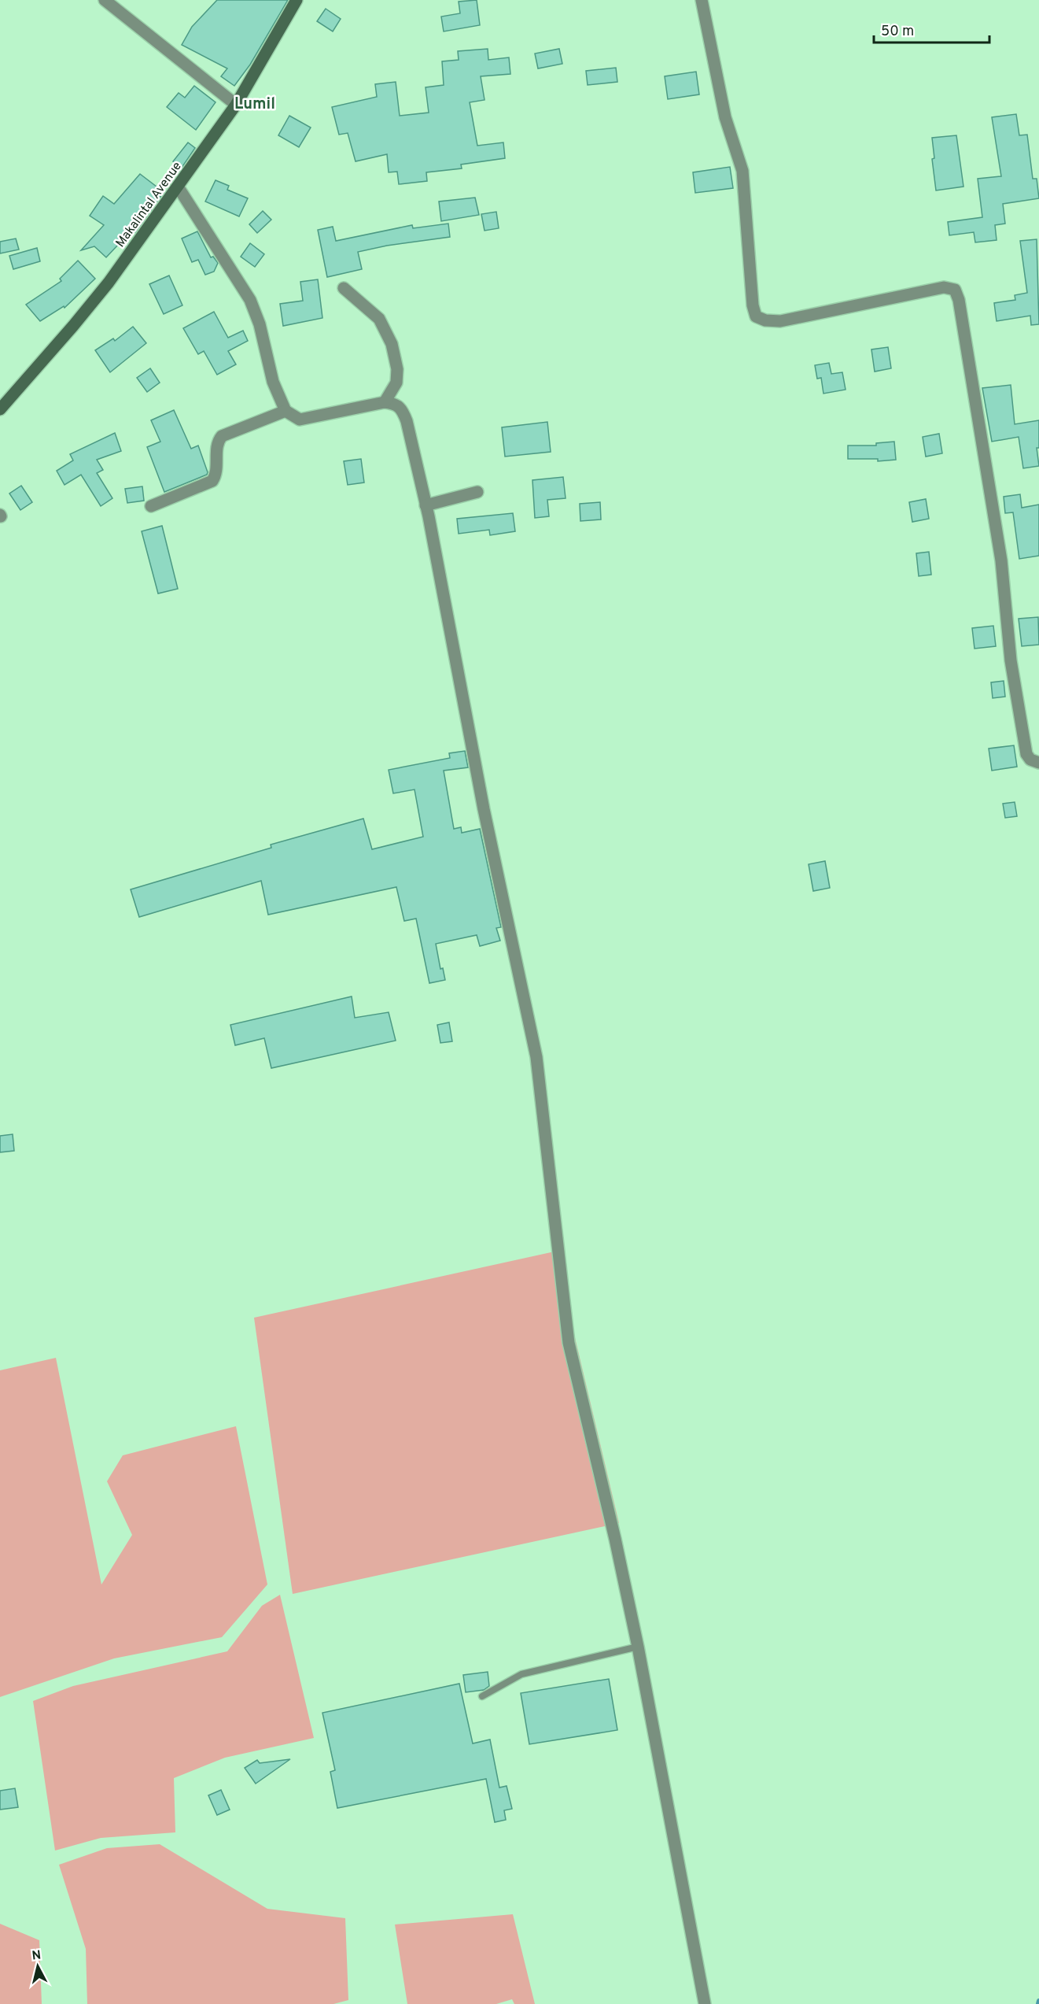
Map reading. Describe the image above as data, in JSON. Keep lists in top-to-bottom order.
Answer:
{
  "streets": {
    "main road": ["Makalintal Avenue"]
  },
  "districts": ["Lumil"],
  "scale_bar": "50 m",
  "north": "top"
}
